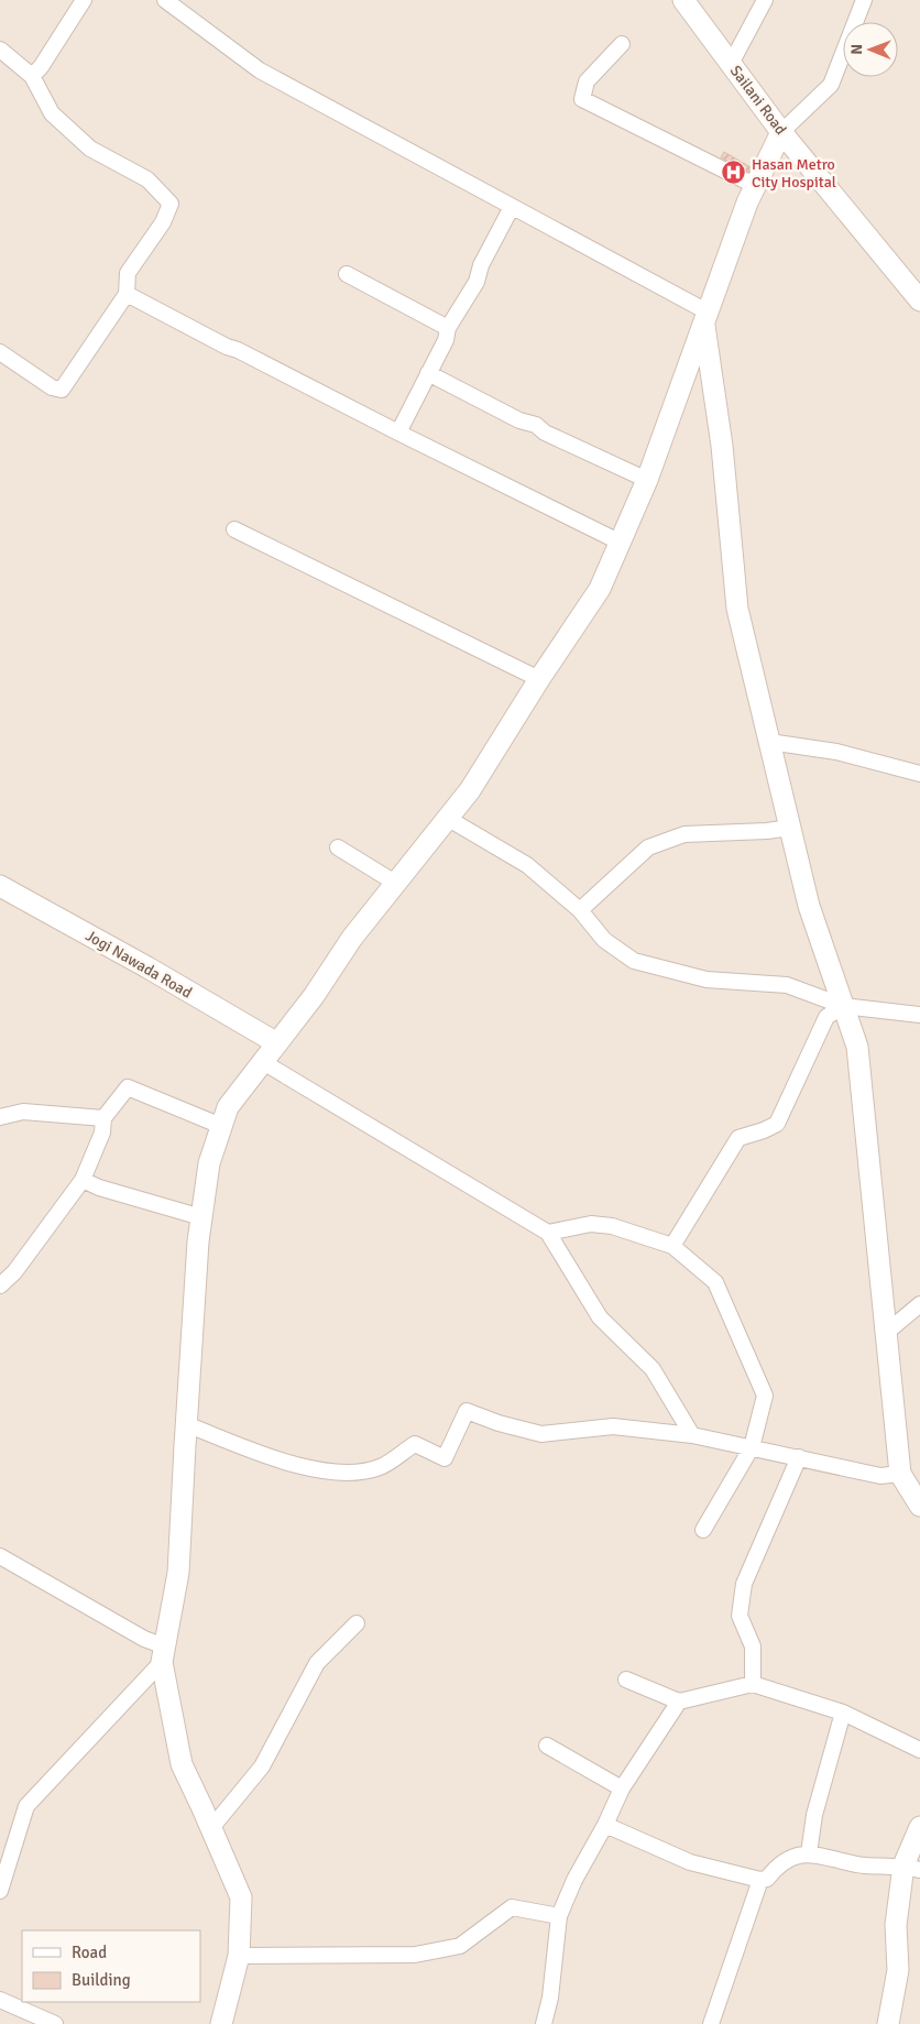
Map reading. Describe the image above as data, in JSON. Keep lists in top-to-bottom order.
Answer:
{
  "streets": {
    "street": ["Sailani Road", "Jogi Nawada Road"]
  },
  "places": {
    "hospital": ["Hasan Metro City Hospital"]
  },
  "legend": ["Road", "Building"],
  "north": "left"
}
